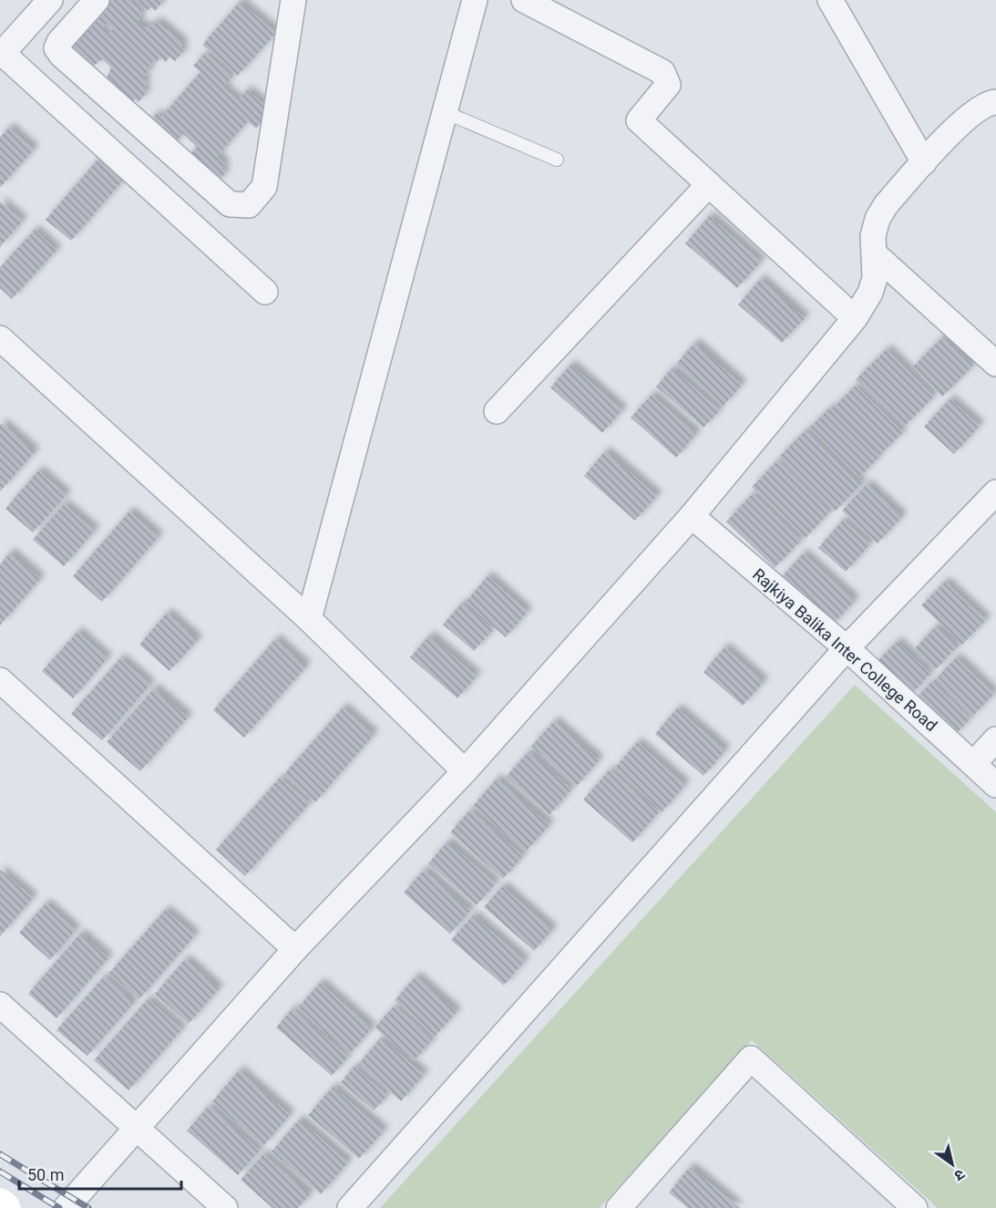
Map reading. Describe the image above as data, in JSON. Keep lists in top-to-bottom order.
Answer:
{
  "streets": {
    "street": ["Rajkiya Balika Inter College Road"]
  },
  "scale_bar": "50 m",
  "north": "bottom right"
}
